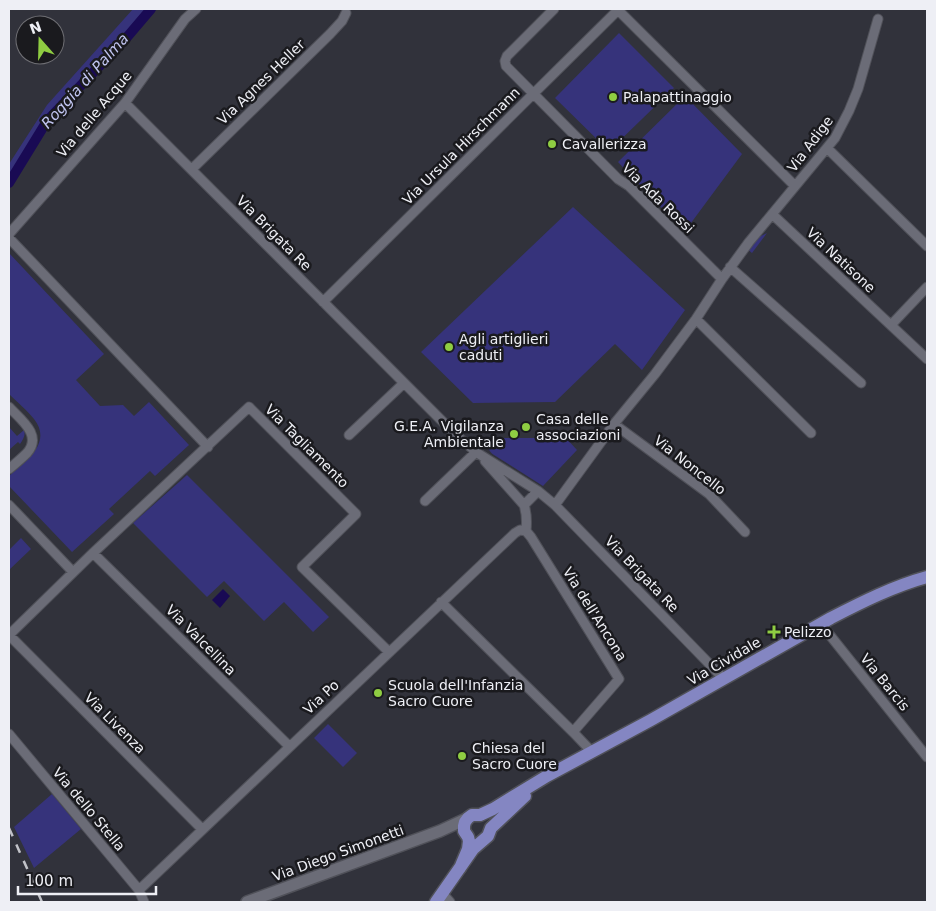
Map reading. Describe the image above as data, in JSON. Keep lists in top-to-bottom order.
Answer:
{
  "streets": {
    "main road": ["Via Cividale", "Via Diego Simonetti"],
    "street": [
      "Via Agnes Heller",
      "Via delle Acque",
      "Via Adige",
      "Via Ursula Hirschmann",
      "Via Ada Rossi",
      "Via Brigata Re",
      "Via Natisone",
      "Via Tagliamento",
      "Via Noncello",
      "Via dell'Ancona",
      "Via Valcellina",
      "Via Barcis",
      "Via Po",
      "Via Livenza",
      "Via dello Stella"
    ]
  },
  "crossings": [
    ["Via Agnes Heller", "Via Brigata Re"],
    ["Via delle Acque", "Via Brigata Re"],
    ["Via Adige", "Via Ada Rossi"],
    ["Via Adige", "Via Brigata Re"],
    ["Via Adige", "Via Natisone"],
    ["Via Adige", "Via Noncello"],
    ["Via Ursula Hirschmann", "Via Ada Rossi"],
    ["Via Ursula Hirschmann", "Via Brigata Re"],
    ["Via Brigata Re", "Via Cividale"],
    ["Via Tagliamento", "Via Valcellina"],
    ["Via Tagliamento", "Via Po"],
    ["Via Tagliamento", "Via Livenza"],
    ["Via dell'Ancona", "Via Po"],
    ["Via Valcellina", "Via Po"],
    ["Via Cividale", "Via Barcis"],
    ["Via Cividale", "Via Diego Simonetti"],
    ["Via Po", "Via Livenza"],
    ["Via Po", "Via dello Stella"]
  ],
  "water": ["Roggia di Palma"],
  "places": {
    "other": [
      "Palapattinaggio",
      "Cavallerizza",
      "Agli artiglieri caduti",
      "Casa delle associazioni",
      "G.E.A. Vigilanza Ambientale",
      "Scuola dell'Infanzia Sacro Cuore",
      "Chiesa del Sacro Cuore"
    ],
    "health": ["Pelizzo"]
  },
  "scale_bar": "100 m",
  "north": "top"
}
